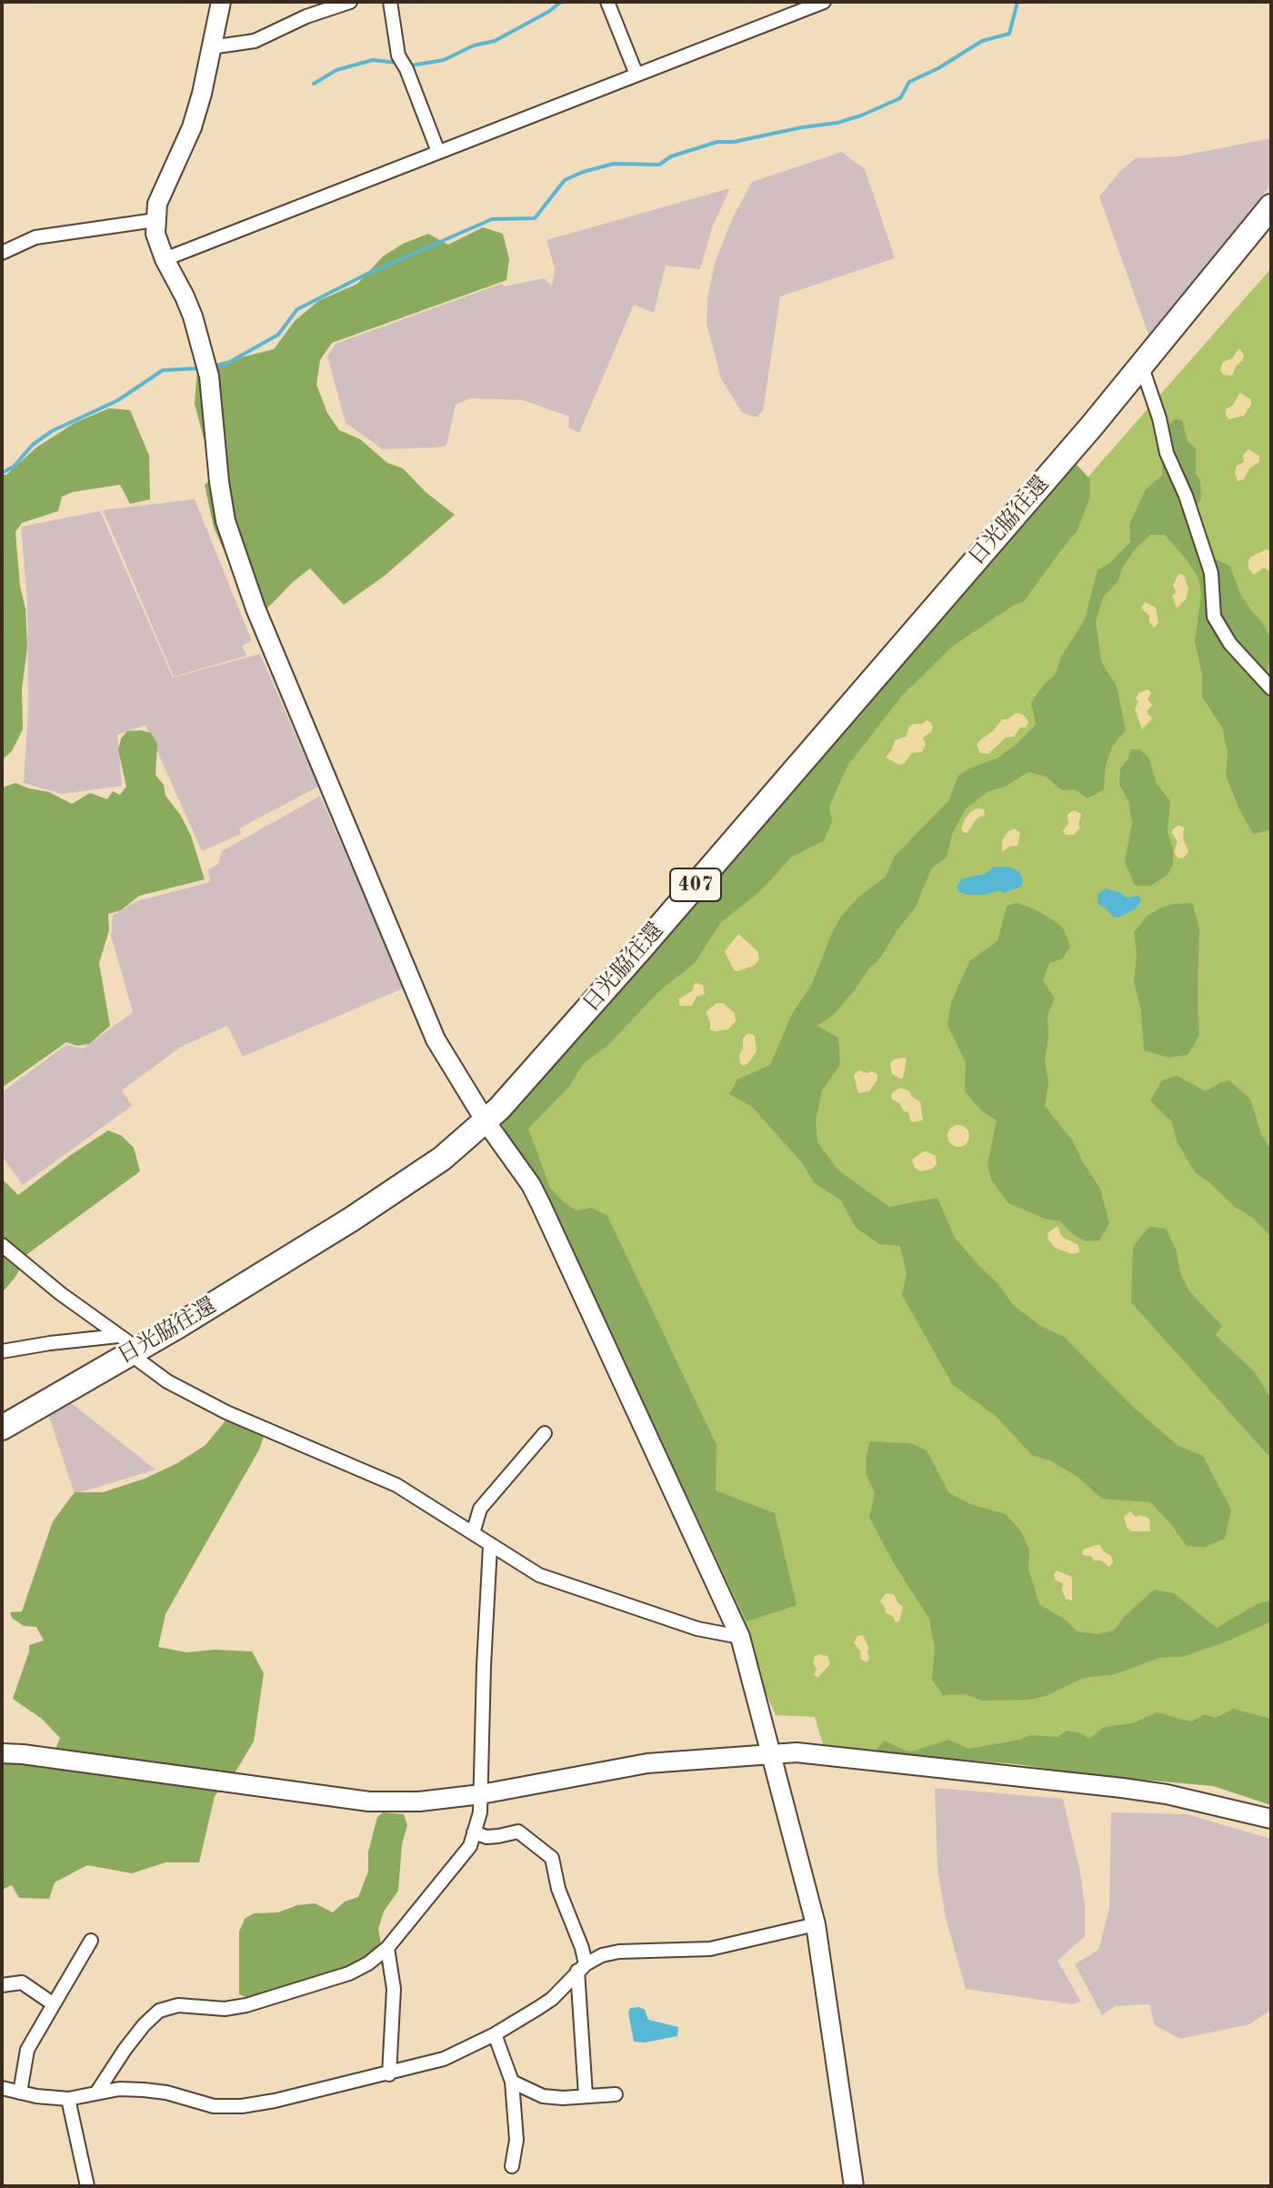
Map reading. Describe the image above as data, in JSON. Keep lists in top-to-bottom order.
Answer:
{
  "streets": {
    "highway": ["日光脇往還", "407"]
  }
}
